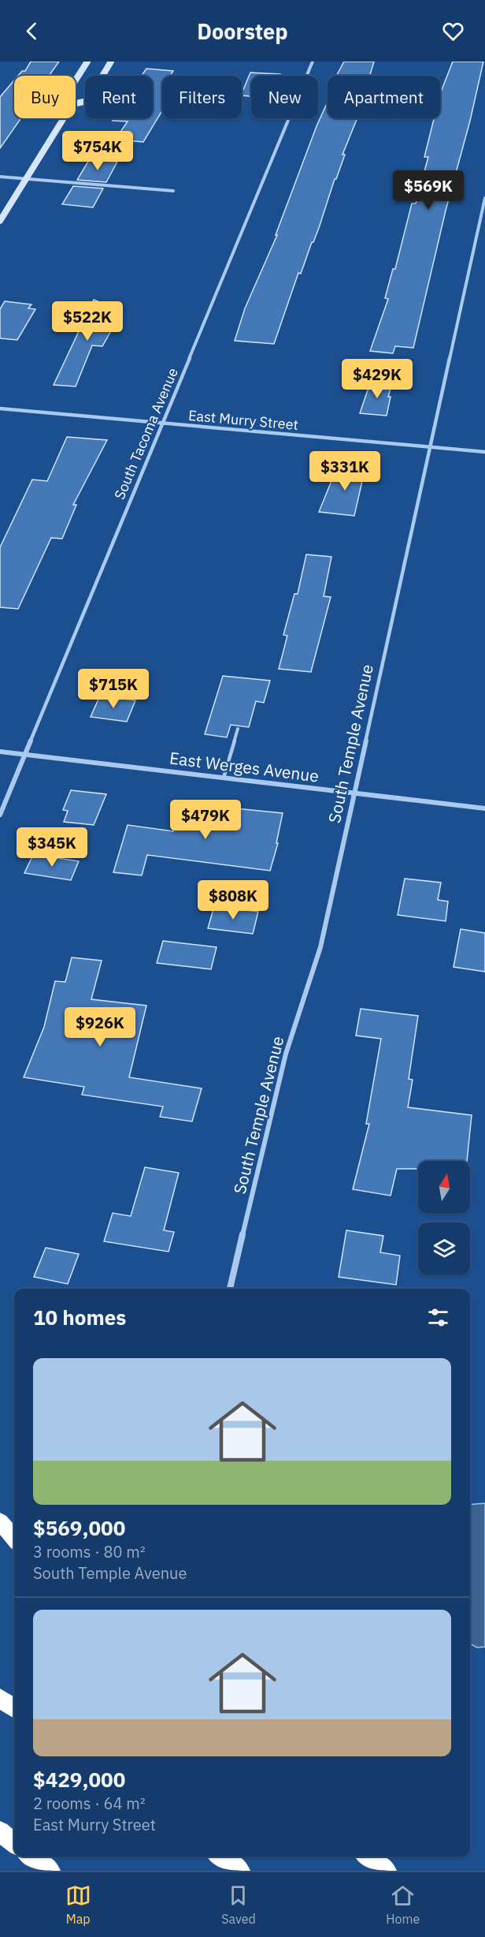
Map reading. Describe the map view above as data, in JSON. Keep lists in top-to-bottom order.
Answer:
{
  "streets": {
    "street": [
      "East Murry Street",
      "South Tacoma Avenue",
      "South Temple Avenue",
      "East Werges Avenue"
    ]
  },
  "crossings": [
    ["East Murry Street", "South Tacoma Avenue"],
    ["East Murry Street", "South Temple Avenue"],
    ["South Tacoma Avenue", "East Werges Avenue"],
    ["South Temple Avenue", "East Werges Avenue"]
  ],
  "north": "top",
  "page": {
    "header": "Doorstep",
    "chip": [
      "Buy",
      "Rent",
      "Filters",
      "New",
      "Apartment"
    ],
    "price": [
      "$754K",
      "$569K",
      "$522K",
      "$429K",
      "$331K",
      "$715K",
      "$479K",
      "$345K",
      "$808K",
      "$926K"
    ],
    "heading": "10 homes",
    "list": [
      {
        "name": "$569,000",
        "note": "3 rooms · 80 m² · South Temple Avenue"
      },
      {
        "name": "$429,000",
        "note": "2 rooms · 64 m² · East Murry Street"
      }
    ],
    "tabs": ["Map", "Saved", "Home"]
  }
}
